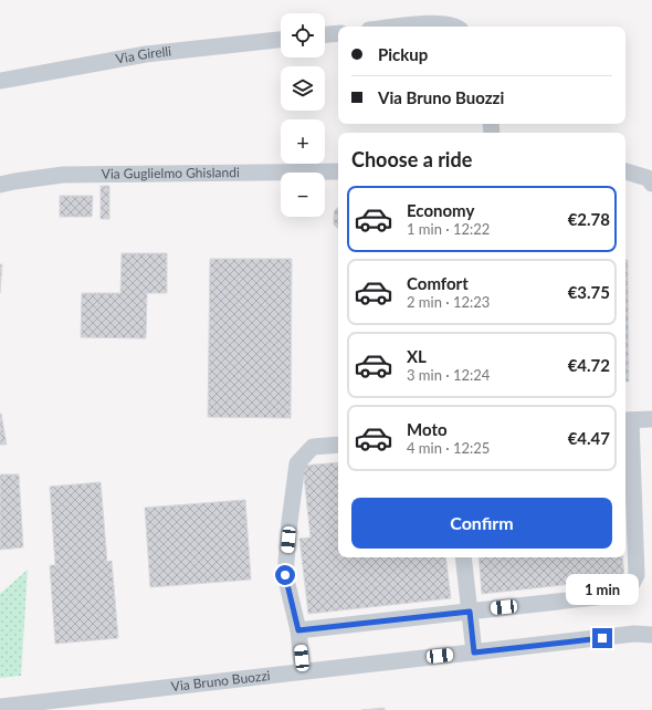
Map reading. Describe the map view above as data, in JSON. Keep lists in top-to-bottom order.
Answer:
{
  "streets": {
    "street": ["Via Girelli", "Via Guglielmo Ghislandi", "Via Bruno Buozzi"]
  },
  "page": {
    "map_buttons": ["+", "−"],
    "banner": ["Pickup", "Via Bruno Buozzi"],
    "heading": "Choose a ride",
    "list": [
      {
        "name": "Economy",
        "note": "1 min · 12:22",
        "value": "€2.78"
      },
      {
        "name": "Comfort",
        "note": "2 min · 12:23",
        "value": "€3.75"
      },
      {
        "name": "XL",
        "note": "3 min · 12:24",
        "value": "€4.72"
      },
      {
        "name": "Moto",
        "note": "4 min · 12:25",
        "value": "€4.47"
      }
    ],
    "buttons": "Confirm",
    "bubble": "1 min"
  }
}
